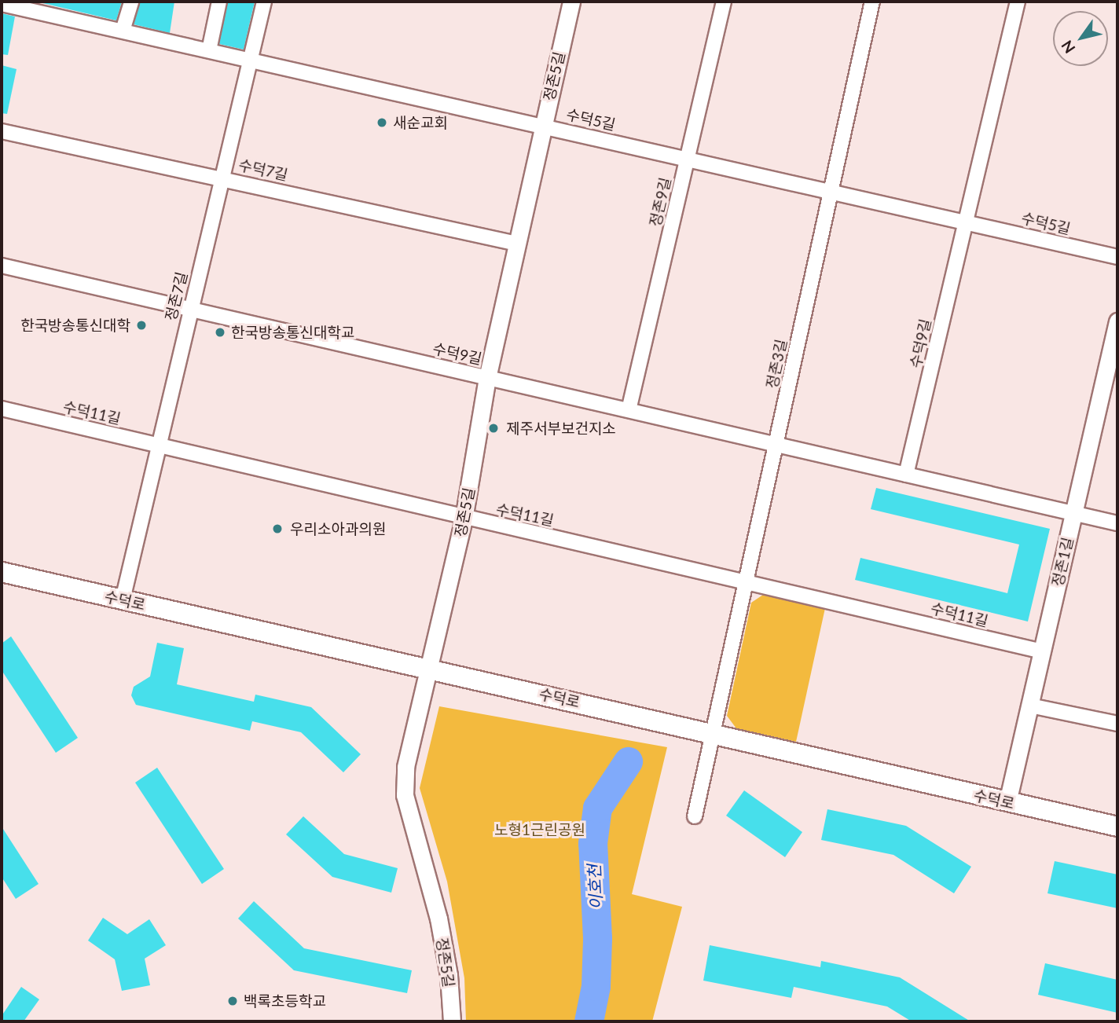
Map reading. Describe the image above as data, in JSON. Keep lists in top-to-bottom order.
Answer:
{
  "streets": {
    "main road": ["수덕로"],
    "street": [
      "정존5길",
      "수덕5길",
      "수덕7길",
      "정존9길",
      "정존7길",
      "수덕9길",
      "정존3길",
      "수덕11길",
      "정존1길"
    ]
  },
  "crossings": [
    ["정존5길", "수덕5길"],
    ["정존5길", "수덕7길"],
    ["정존5길", "수덕9길"],
    ["정존5길", "수덕11길"],
    ["정존5길", "수덕로"],
    ["수덕5길", "정존9길"],
    ["수덕5길", "정존7길"],
    ["수덕5길", "수덕9길"],
    ["수덕5길", "정존3길"],
    ["수덕7길", "정존7길"],
    ["정존9길", "수덕9길"],
    ["정존7길", "수덕9길"],
    ["정존7길", "수덕11길"],
    ["정존7길", "수덕로"],
    ["수덕9길", "정존3길"],
    ["수덕9길", "정존1길"],
    ["정존3길", "수덕11길"],
    ["정존3길", "수덕로"],
    ["수덕11길", "정존1길"],
    ["정존1길", "수덕로"]
  ],
  "water": ["이호천"],
  "parks": ["노형1근린공원"],
  "places": [
    "새순교회",
    "한국방송통신대학",
    "한국방송통신대학교",
    "제주서부보건지소",
    "우리소아과의원",
    "백록초등학교"
  ],
  "north": "bottom left"
}
